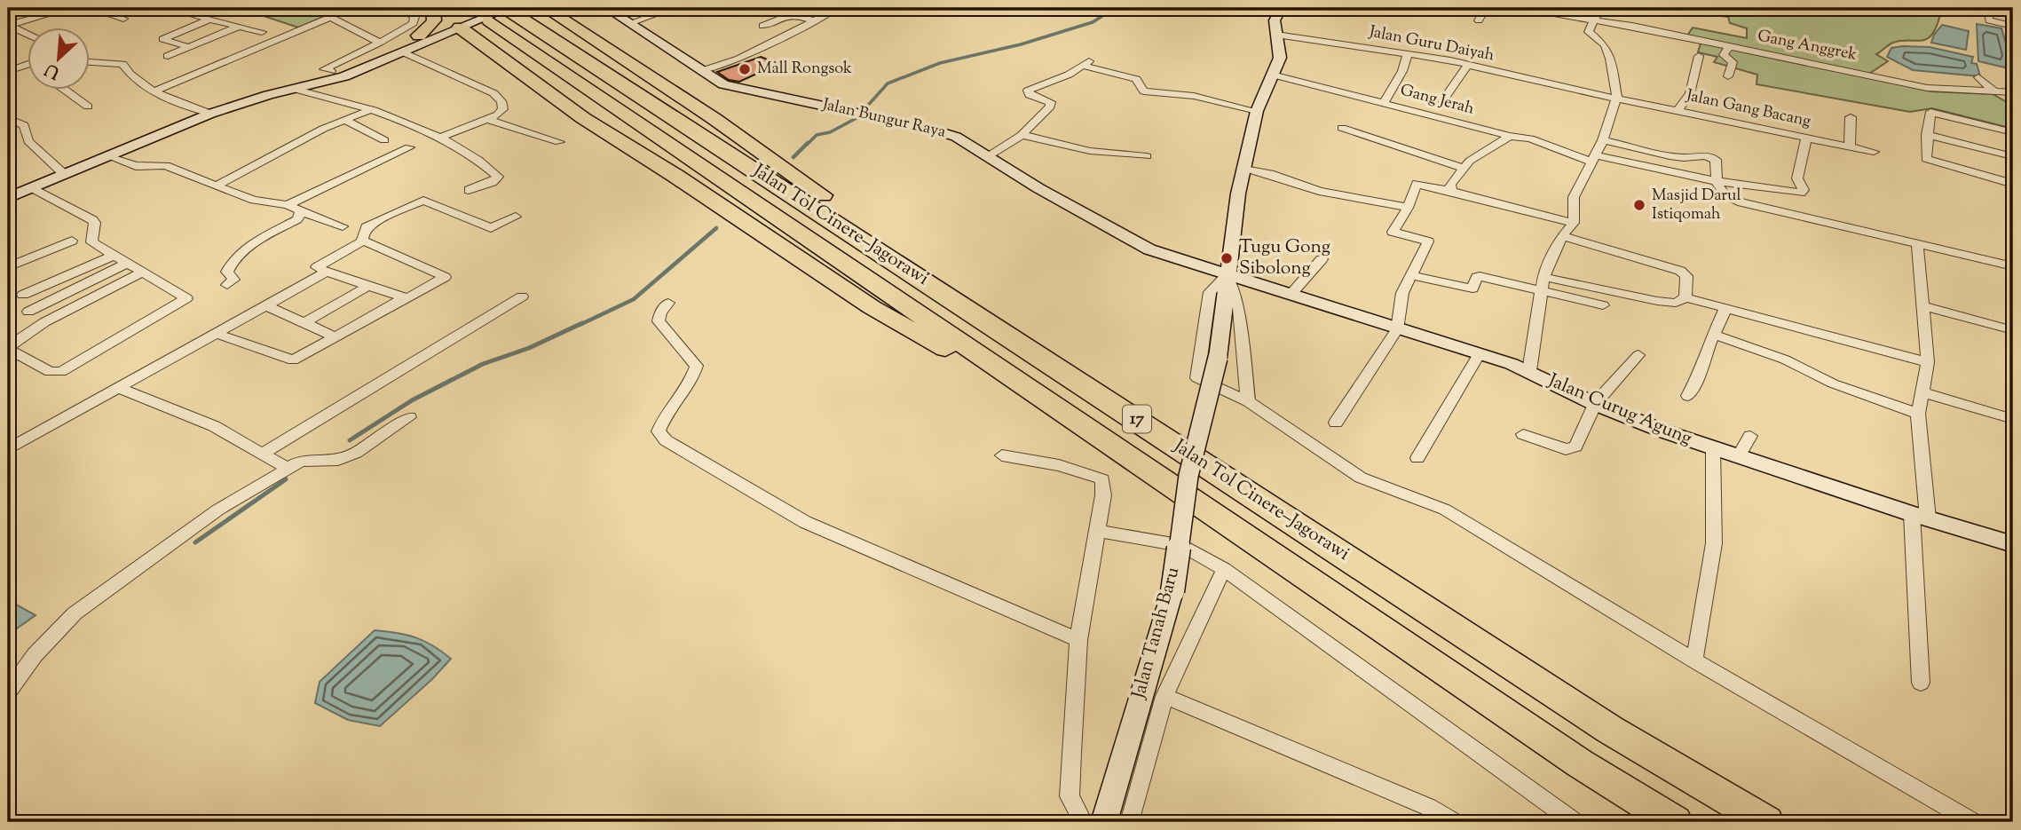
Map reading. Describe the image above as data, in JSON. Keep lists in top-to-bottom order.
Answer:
{
  "streets": {
    "highway": ["Jalan Tol Cinere–Jagorawi", "17"],
    "street": [
      "Jalan Guru Daiyah",
      "Gang Anggrek",
      "Gang Jerah",
      "Jalan Gang Bacang",
      "Jalan Bungur Raya",
      "Jalan Curug Agung",
      "Jalan Tanah Baru"
    ]
  },
  "crossings": [
    ["Jalan Guru Daiyah", "Jalan Gang Bacang"],
    ["Jalan Guru Daiyah", "Jalan Tanah Baru"],
    ["Gang Jerah", "Jalan Gang Bacang"],
    ["Gang Jerah", "Jalan Tanah Baru"],
    ["Jalan Bungur Raya", "Jalan Curug Agung"],
    ["Jalan Bungur Raya", "Jalan Tanah Baru"],
    ["Jalan Curug Agung", "Jalan Tanah Baru"]
  ],
  "places": ["Mall Rongsok", "Masjid Darul Istiqomah", "Tugu Gong Sibolong"],
  "north": "bottom left"
}
